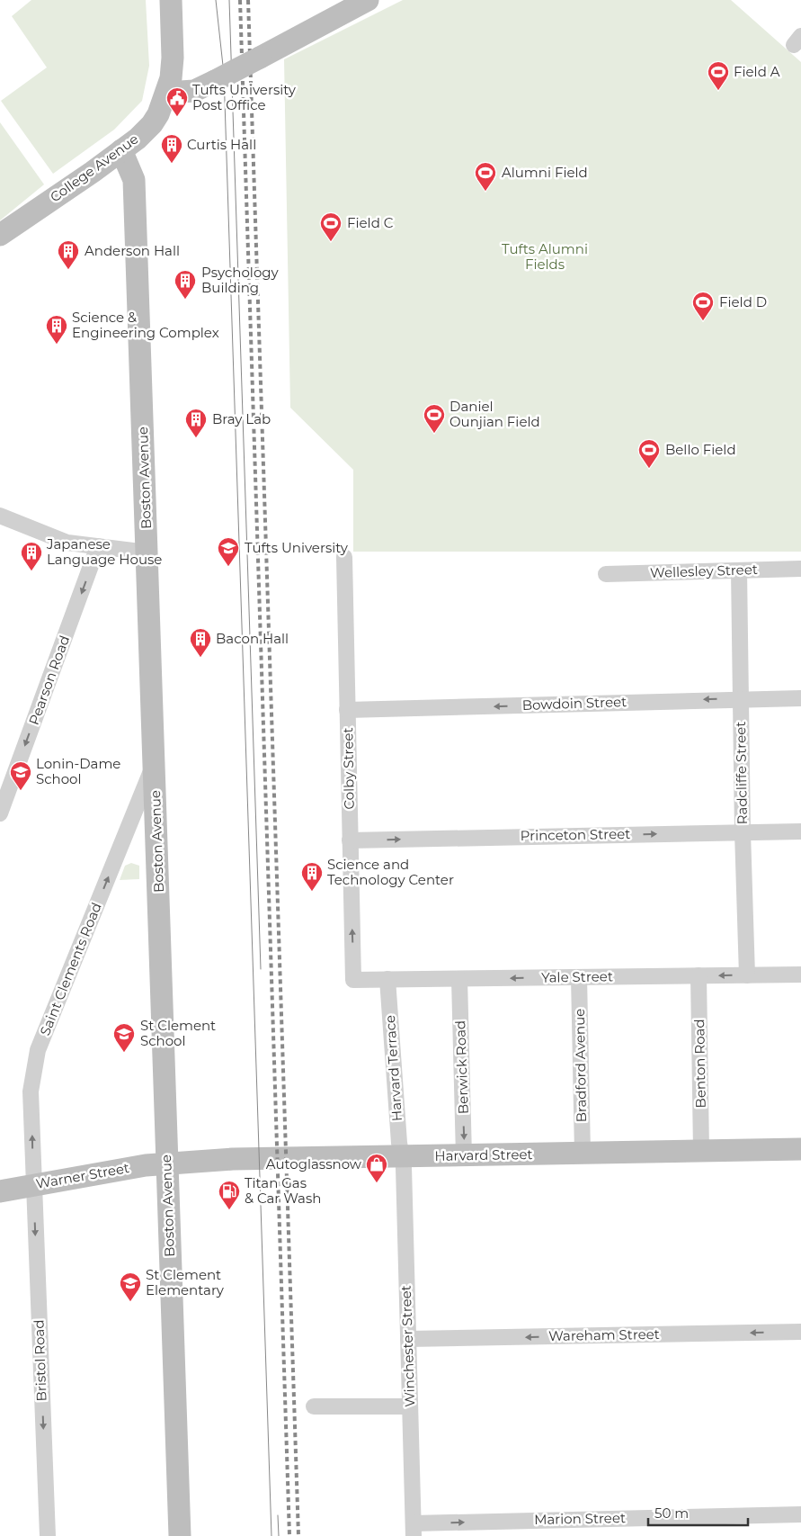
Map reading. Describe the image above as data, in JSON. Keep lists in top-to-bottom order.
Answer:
{
  "streets": {
    "street": [
      "College Avenue",
      "Boston Avenue",
      "Wellesley Street",
      "Pearson Road",
      "Bowdoin Street",
      "Colby Street",
      "Radcliffe Street",
      "Princeton Street",
      "Saint Clements Road",
      "Yale Street",
      "Benton Road",
      "Bradford Avenue",
      "Berwick Road",
      "Harvard Terrace",
      "Harvard Street",
      "Warner Street",
      "Wareham Street",
      "Winchester Street",
      "Bristol Road",
      "Marion Street"
    ]
  },
  "crossings": [
    ["College Avenue", "Boston Avenue"],
    ["Boston Avenue", "Saint Clements Road"],
    ["Boston Avenue", "Harvard Street"],
    ["Boston Avenue", "Warner Street"],
    ["Wellesley Street", "Radcliffe Street"],
    ["Bowdoin Street", "Colby Street"],
    ["Bowdoin Street", "Radcliffe Street"],
    ["Colby Street", "Princeton Street"],
    ["Colby Street", "Yale Street"],
    ["Radcliffe Street", "Princeton Street"],
    ["Radcliffe Street", "Yale Street"],
    ["Saint Clements Road", "Warner Street"],
    ["Saint Clements Road", "Bristol Road"],
    ["Yale Street", "Benton Road"],
    ["Yale Street", "Bradford Avenue"],
    ["Yale Street", "Berwick Road"],
    ["Yale Street", "Harvard Terrace"],
    ["Benton Road", "Harvard Street"],
    ["Bradford Avenue", "Harvard Street"],
    ["Berwick Road", "Harvard Street"],
    ["Harvard Terrace", "Harvard Street"],
    ["Harvard Terrace", "Winchester Street"],
    ["Harvard Street", "Warner Street"],
    ["Harvard Street", "Winchester Street"],
    ["Warner Street", "Bristol Road"],
    ["Wareham Street", "Winchester Street"],
    ["Winchester Street", "Marion Street"]
  ],
  "one_way": [
    "Pearson Road",
    "Bowdoin Street",
    "Princeton Street",
    "Saint Clements Road",
    "Yale Street",
    "Berwick Road",
    "Wareham Street",
    "Bristol Road",
    "Marion Street"
  ],
  "parks": ["Tufts Alumni Fields"],
  "places": {
    "sports": [
      "Field A",
      "Alumni Field",
      "Field C",
      "Field D",
      "Daniel Ounjian Field",
      "Bello Field"
    ],
    "public building": ["Tufts University Post Office"],
    "building": [
      "Curtis Hall",
      "Anderson Hall",
      "Psychology Building",
      "Science & Engineering Complex",
      "Bray Lab",
      "Japanese Language House",
      "Bacon Hall",
      "Science and Technology Center"
    ],
    "school or university": [
      "Tufts University",
      "Lonin-Dame School",
      "St Clement School",
      "St Clement Elementary"
    ],
    "shop": ["Autoglassnow"],
    "fuel station": ["Titan Gas & Car Wash"]
  },
  "scale_bar": "50 m"
}
